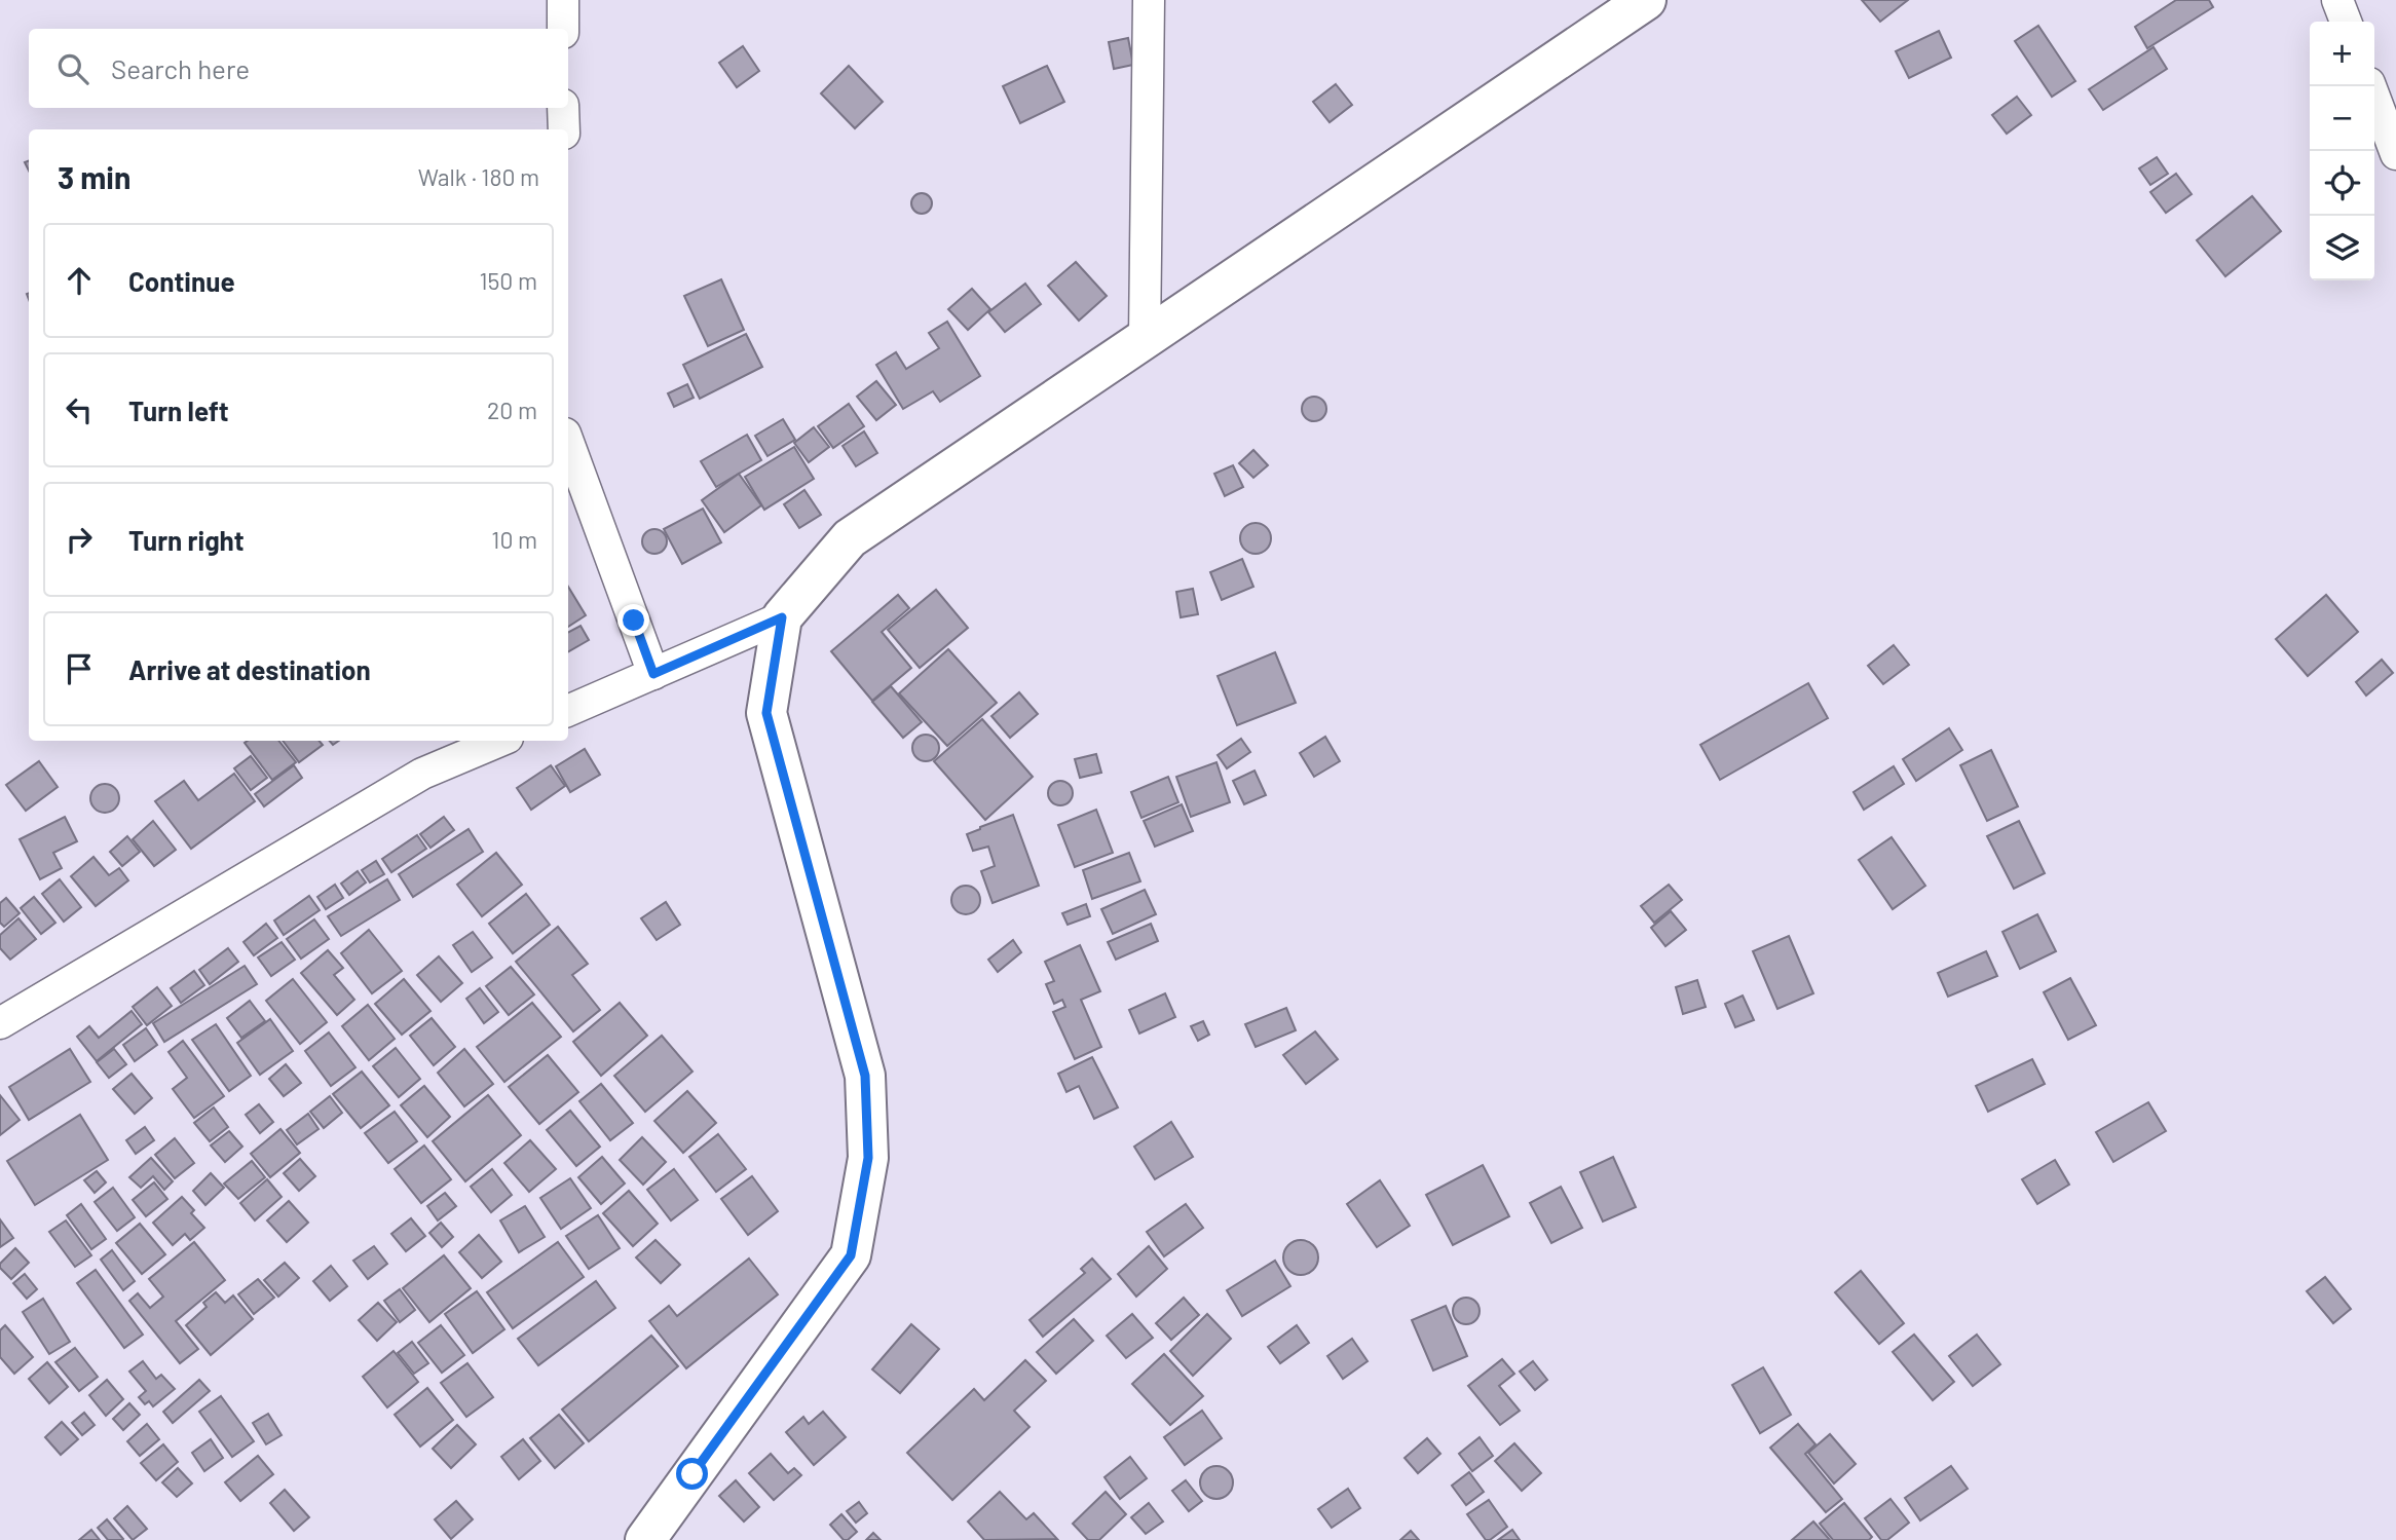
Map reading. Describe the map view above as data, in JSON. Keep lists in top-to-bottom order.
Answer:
{
  "page": {
    "map_buttons": ["+", "−"],
    "search": "Search here",
    "heading": ["3 min", "Walk · 180 m"],
    "list": [
      ["Continue", "150 m"],
      ["Turn left", "20 m"],
      ["Turn right", "10 m"],
      "Arrive at destination"
    ]
  }
}
